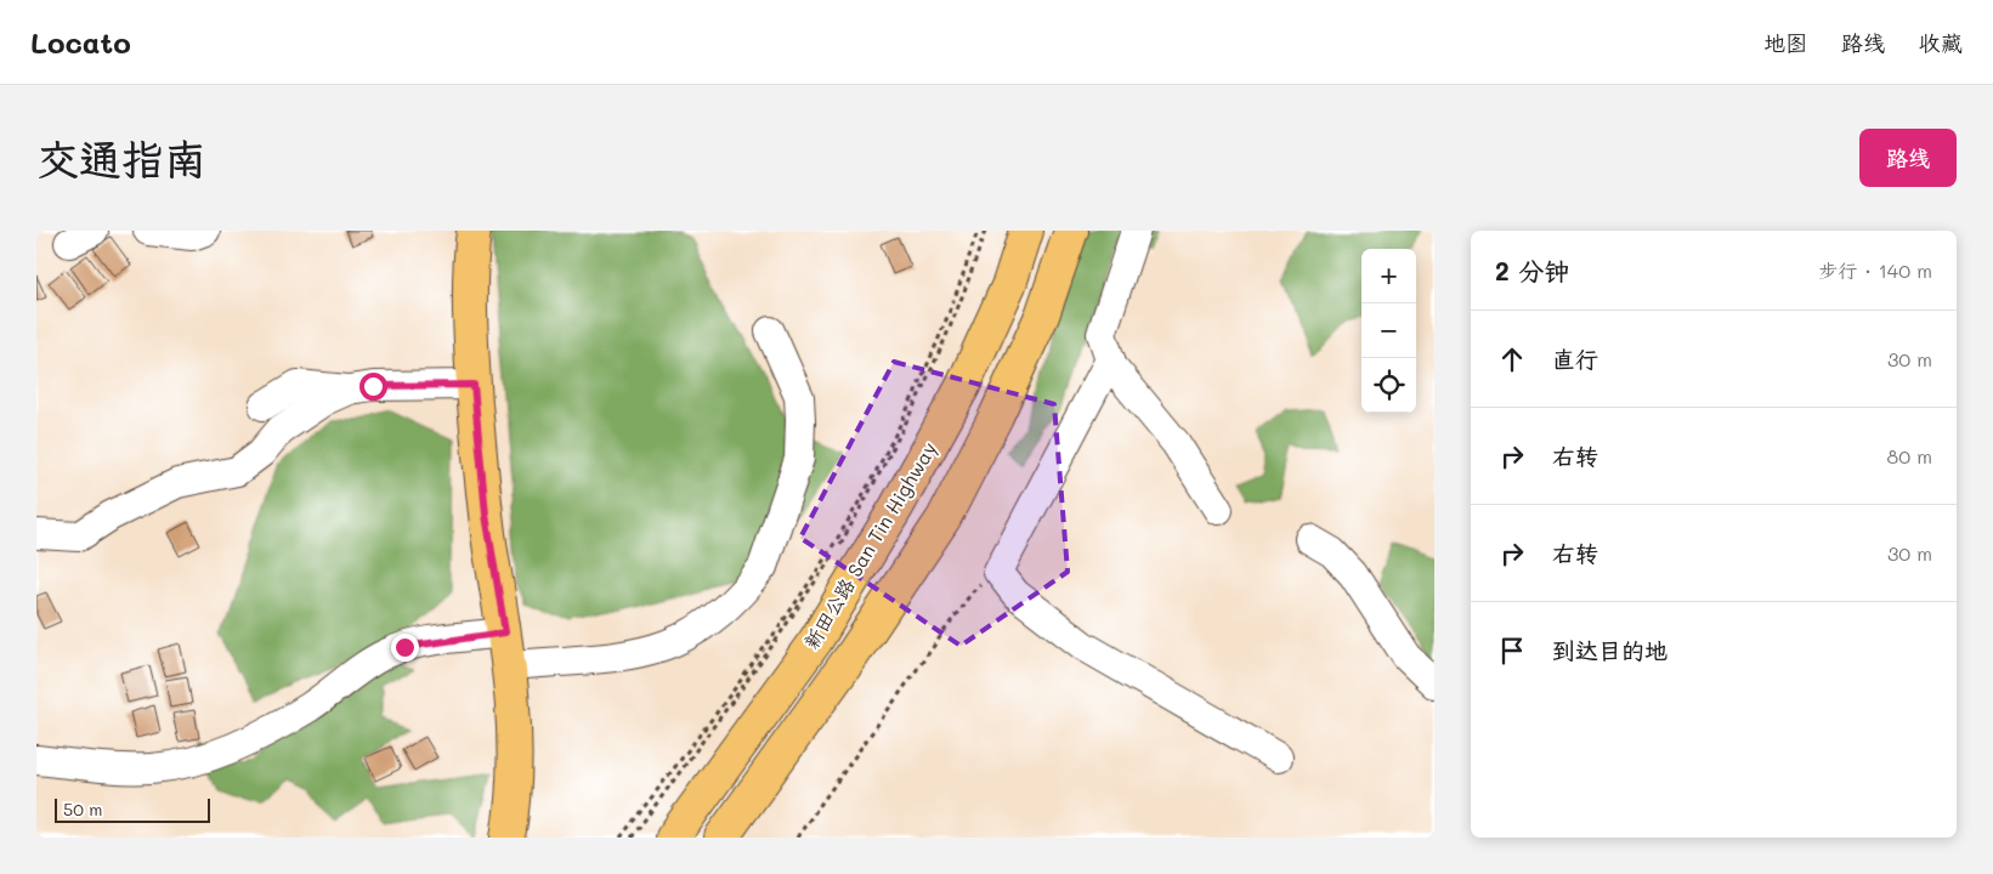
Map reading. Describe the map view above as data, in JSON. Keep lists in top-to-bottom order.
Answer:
{
  "streets": {
    "main road": ["新田公路 San Tin Highway"]
  },
  "scale_bar": "50 m",
  "page": {
    "header": "Locato",
    "nav": ["地图", "路线", "收藏"],
    "buttons": "路线",
    "title": "交通指南",
    "heading": ["2 分钟", "步行 · 140 m"],
    "map_buttons": ["+", "−"],
    "list": [
      ["直行", "30 m"],
      ["右转", "80 m"],
      ["右转", "30 m"],
      "到达目的地"
    ],
    "scale": "50 m"
  }
}
